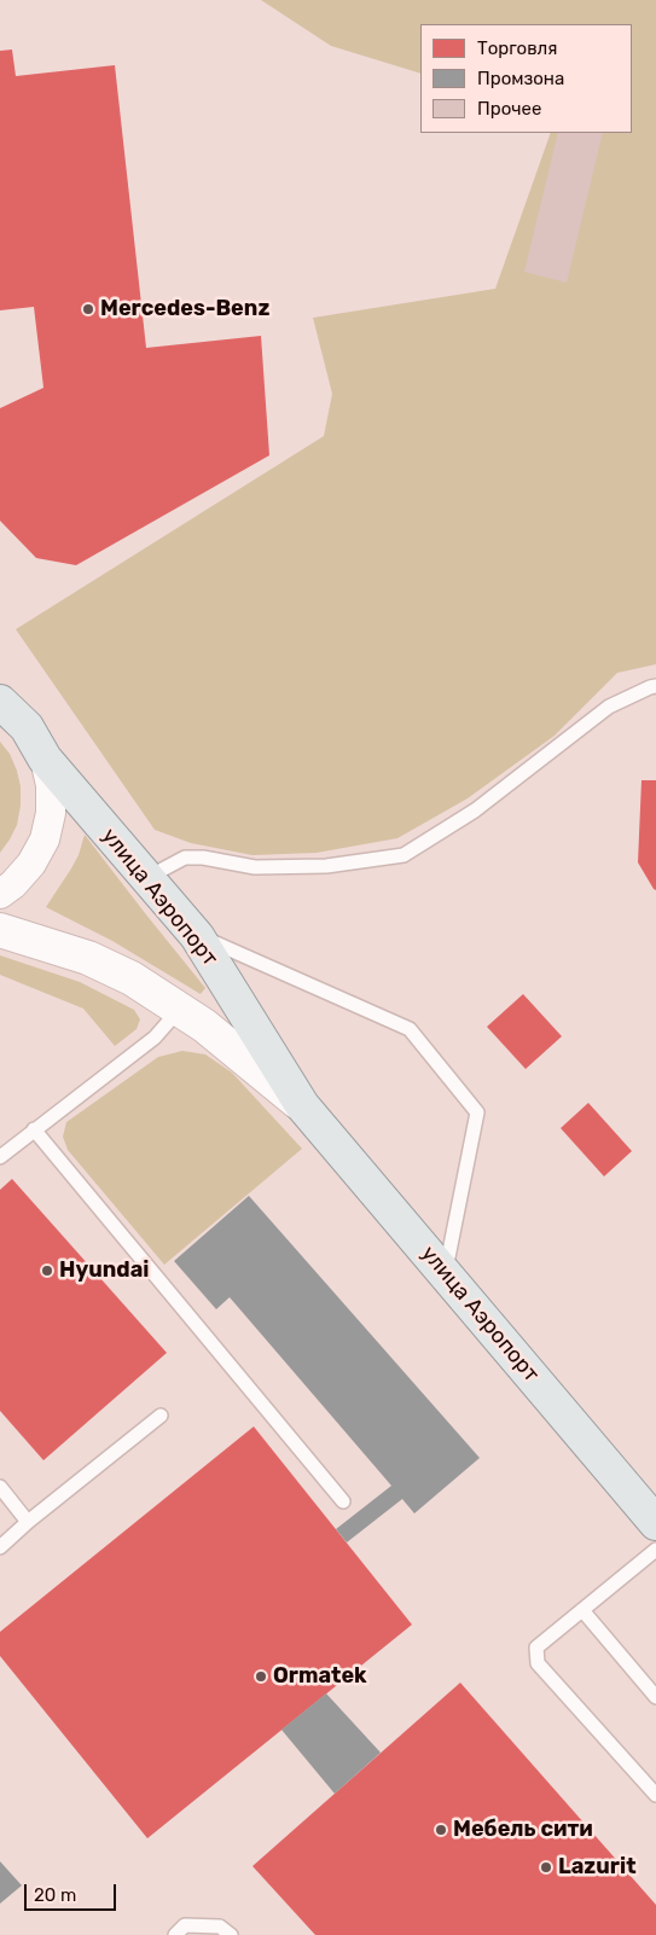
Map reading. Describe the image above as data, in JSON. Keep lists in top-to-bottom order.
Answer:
{
  "streets": {
    "main road": ["улица Аэропорт"]
  },
  "places": [
    "Mercedes-Benz",
    "Hyundai",
    "Ormatek",
    "Мебель сити",
    "Lazurit"
  ],
  "legend": ["Торговля", "Промзона", "Прочее"],
  "scale_bar": "20 m"
}
